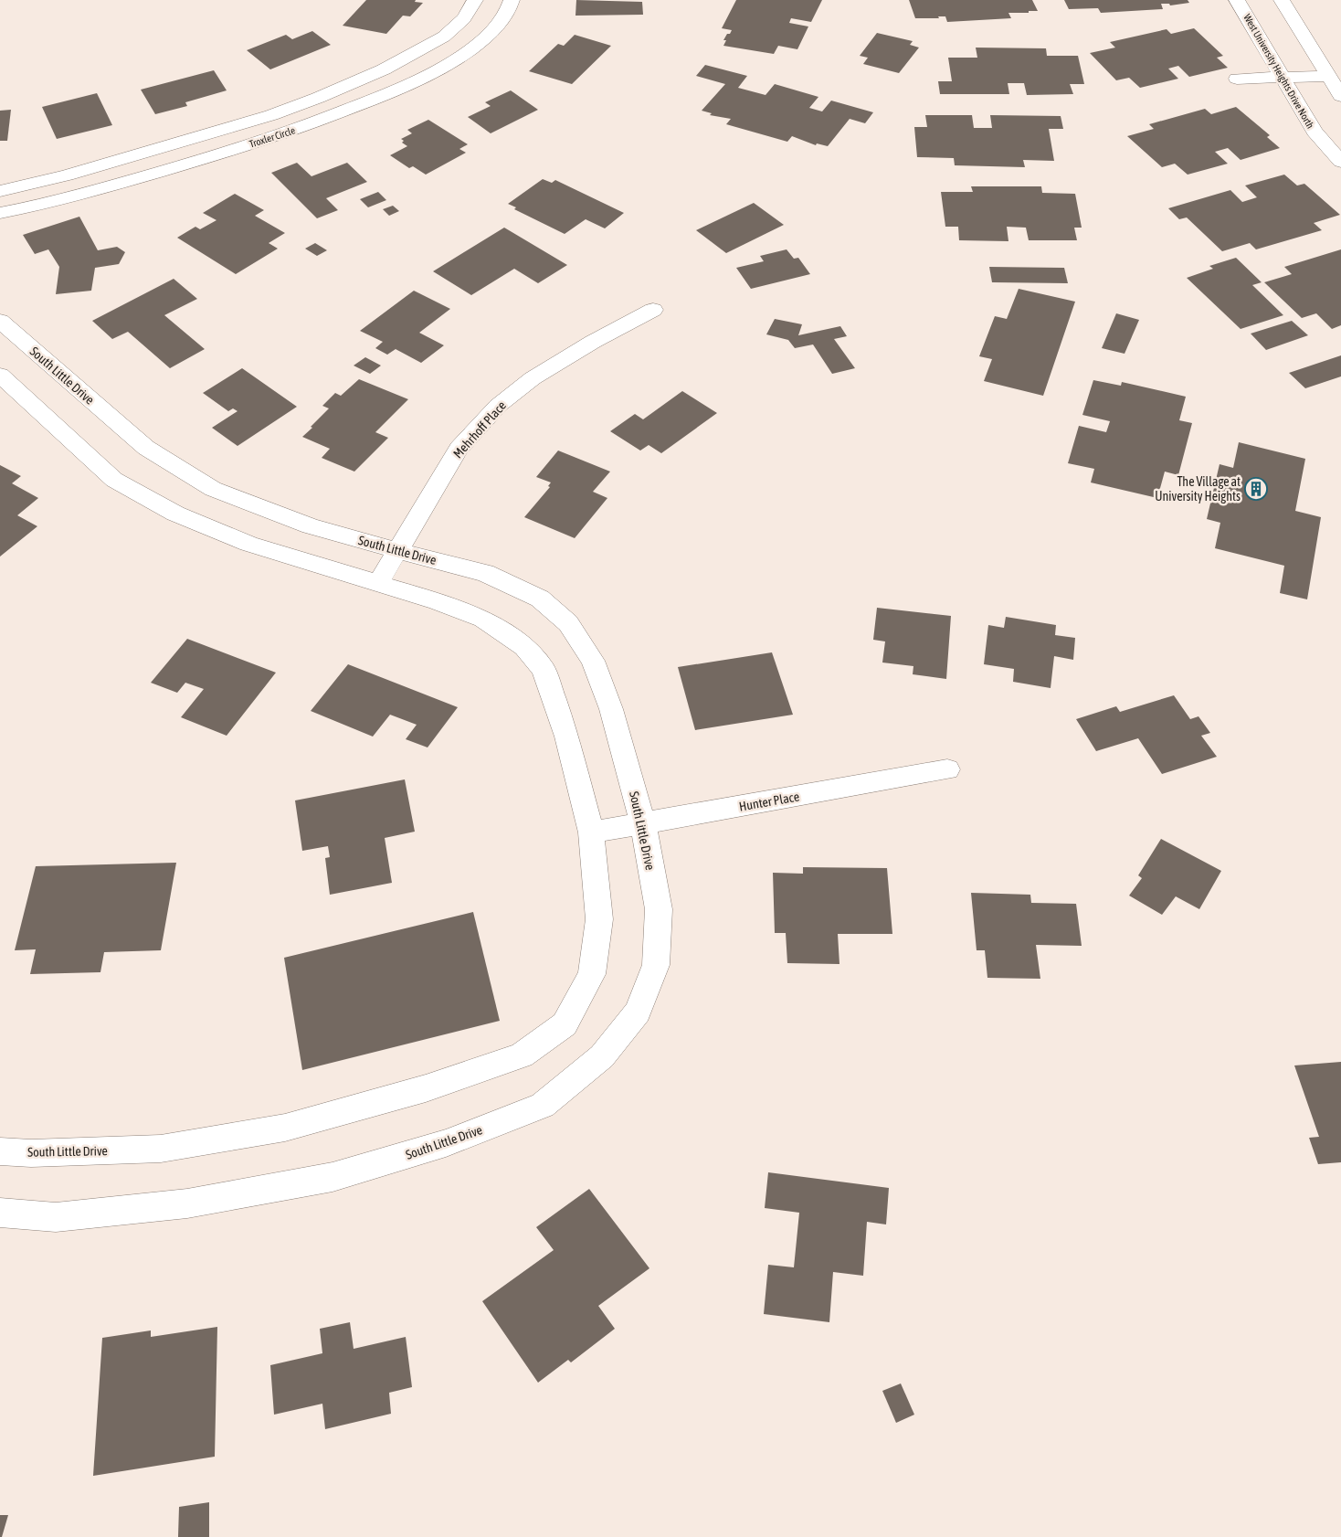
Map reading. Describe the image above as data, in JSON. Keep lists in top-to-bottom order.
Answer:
{
  "streets": {
    "street": [
      "West University Heights Drive North",
      "Troxler Circle",
      "South Little Drive",
      "Mehrhoff Place",
      "Hunter Place"
    ]
  },
  "crossings": [
    ["South Little Drive", "Mehrhoff Place"],
    ["South Little Drive", "Hunter Place"]
  ],
  "places": {
    "building": ["The Village at University Heights"]
  }
}
